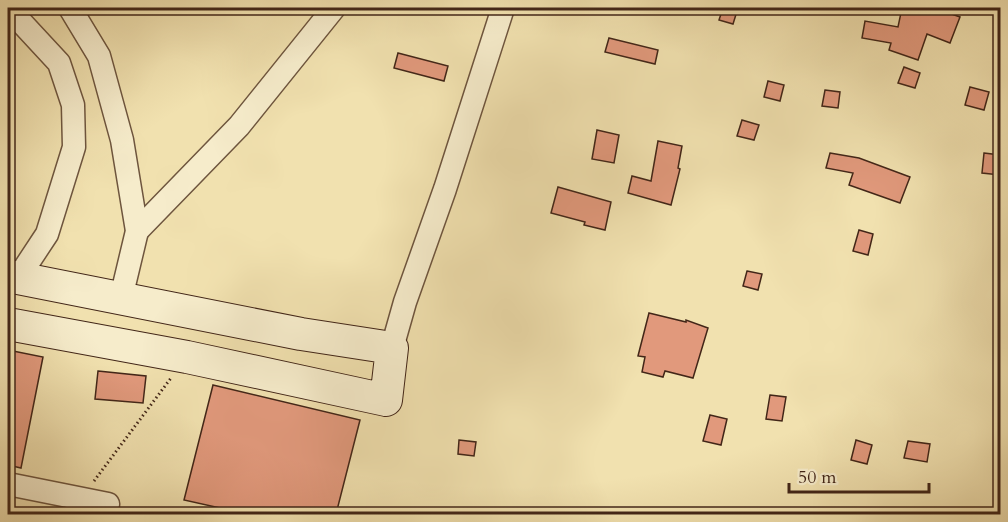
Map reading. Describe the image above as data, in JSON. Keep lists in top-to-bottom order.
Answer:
{
  "scale_bar": "50 m"
}
